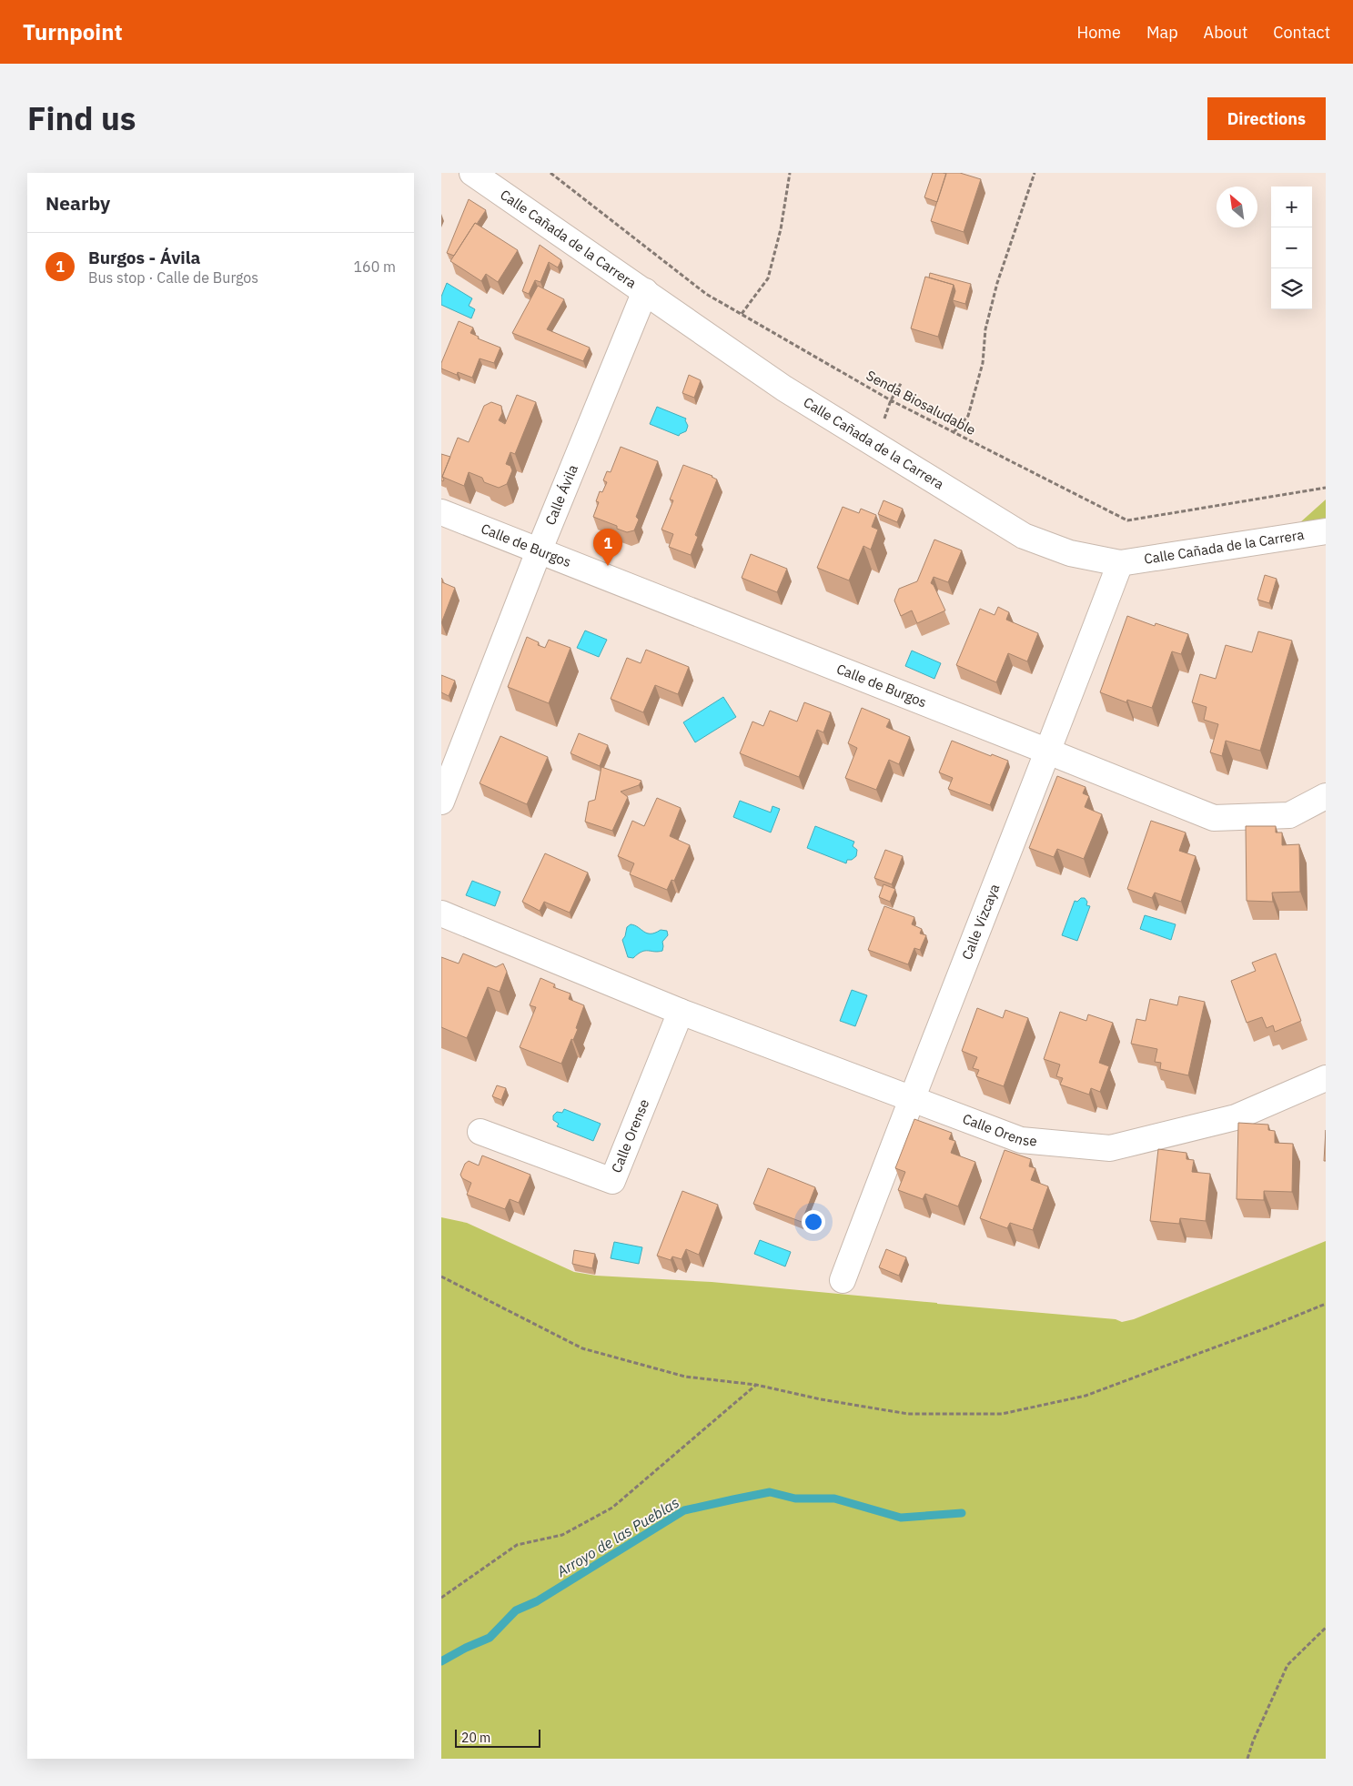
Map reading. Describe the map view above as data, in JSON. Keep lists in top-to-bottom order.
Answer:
{
  "streets": {
    "street": [
      "Calle Cañada de la Carrera",
      "Calle Ávila",
      "Calle de Burgos",
      "Calle Vizcaya",
      "Calle Orense"
    ],
    "path": ["Senda Biosaludable"]
  },
  "crossings": [
    ["Calle Cañada de la Carrera", "Calle Ávila"],
    ["Calle Cañada de la Carrera", "Calle Vizcaya"],
    ["Calle Ávila", "Calle de Burgos"],
    ["Calle de Burgos", "Calle Vizcaya"],
    ["Calle Vizcaya", "Calle Orense"]
  ],
  "water": ["Arroyo de las Pueblas"],
  "scale_bar": "20 m",
  "north": "top left",
  "page": {
    "header": "Turnpoint",
    "nav": [
      "Home",
      "Map",
      "About",
      "Contact"
    ],
    "title": "Find us",
    "buttons": "Directions",
    "heading": "Nearby",
    "map_buttons": ["+", "−"],
    "list": [
      {
        "mark": "1",
        "name": "Burgos - Ávila",
        "note": "Bus stop · Calle de Burgos",
        "value": "160 m"
      }
    ],
    "pins": "1",
    "scale": "20 m"
  }
}
